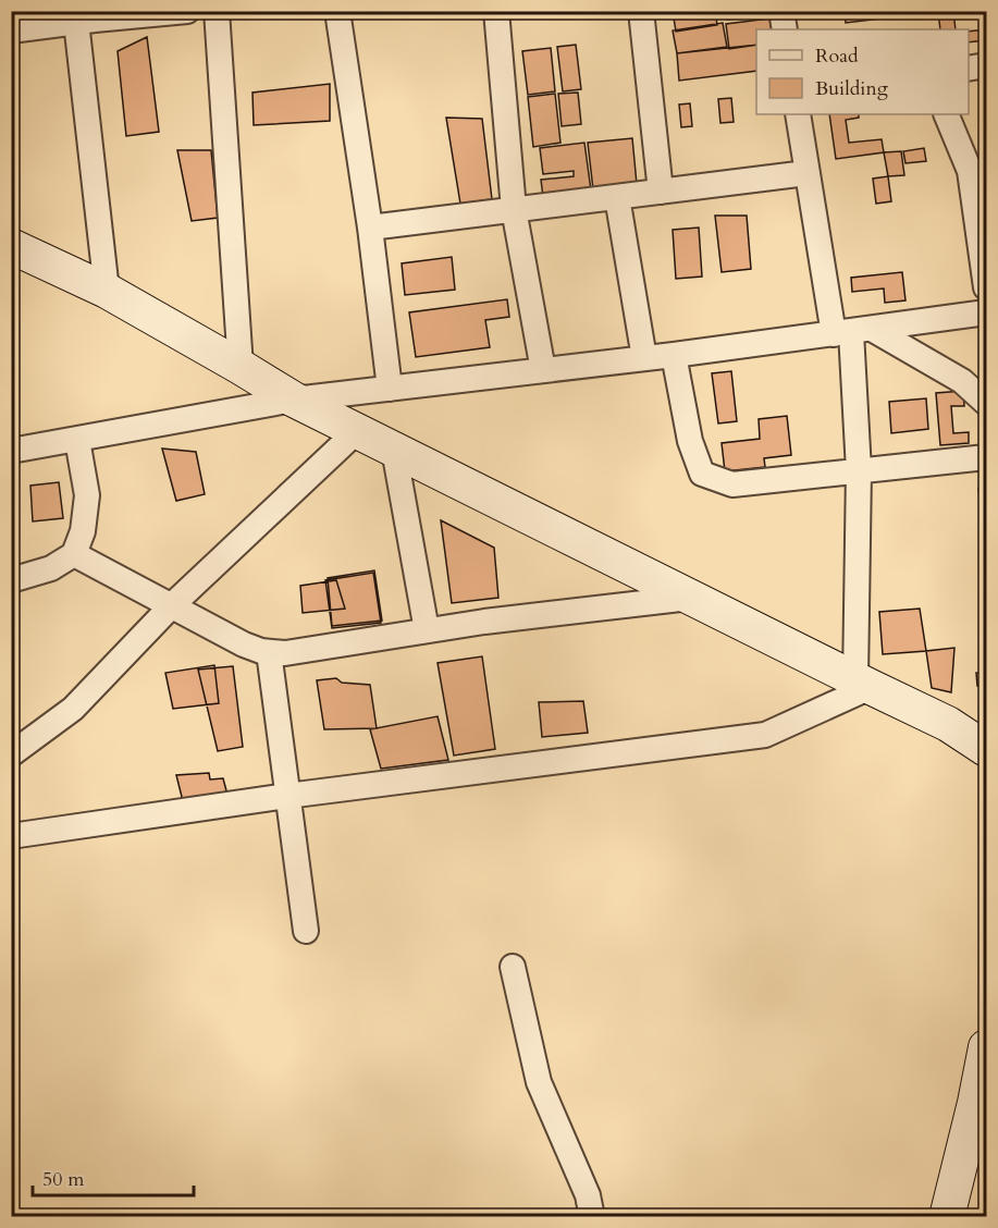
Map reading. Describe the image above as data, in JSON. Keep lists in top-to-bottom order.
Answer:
{
  "legend": ["Road", "Building"],
  "scale_bar": "50 m"
}
